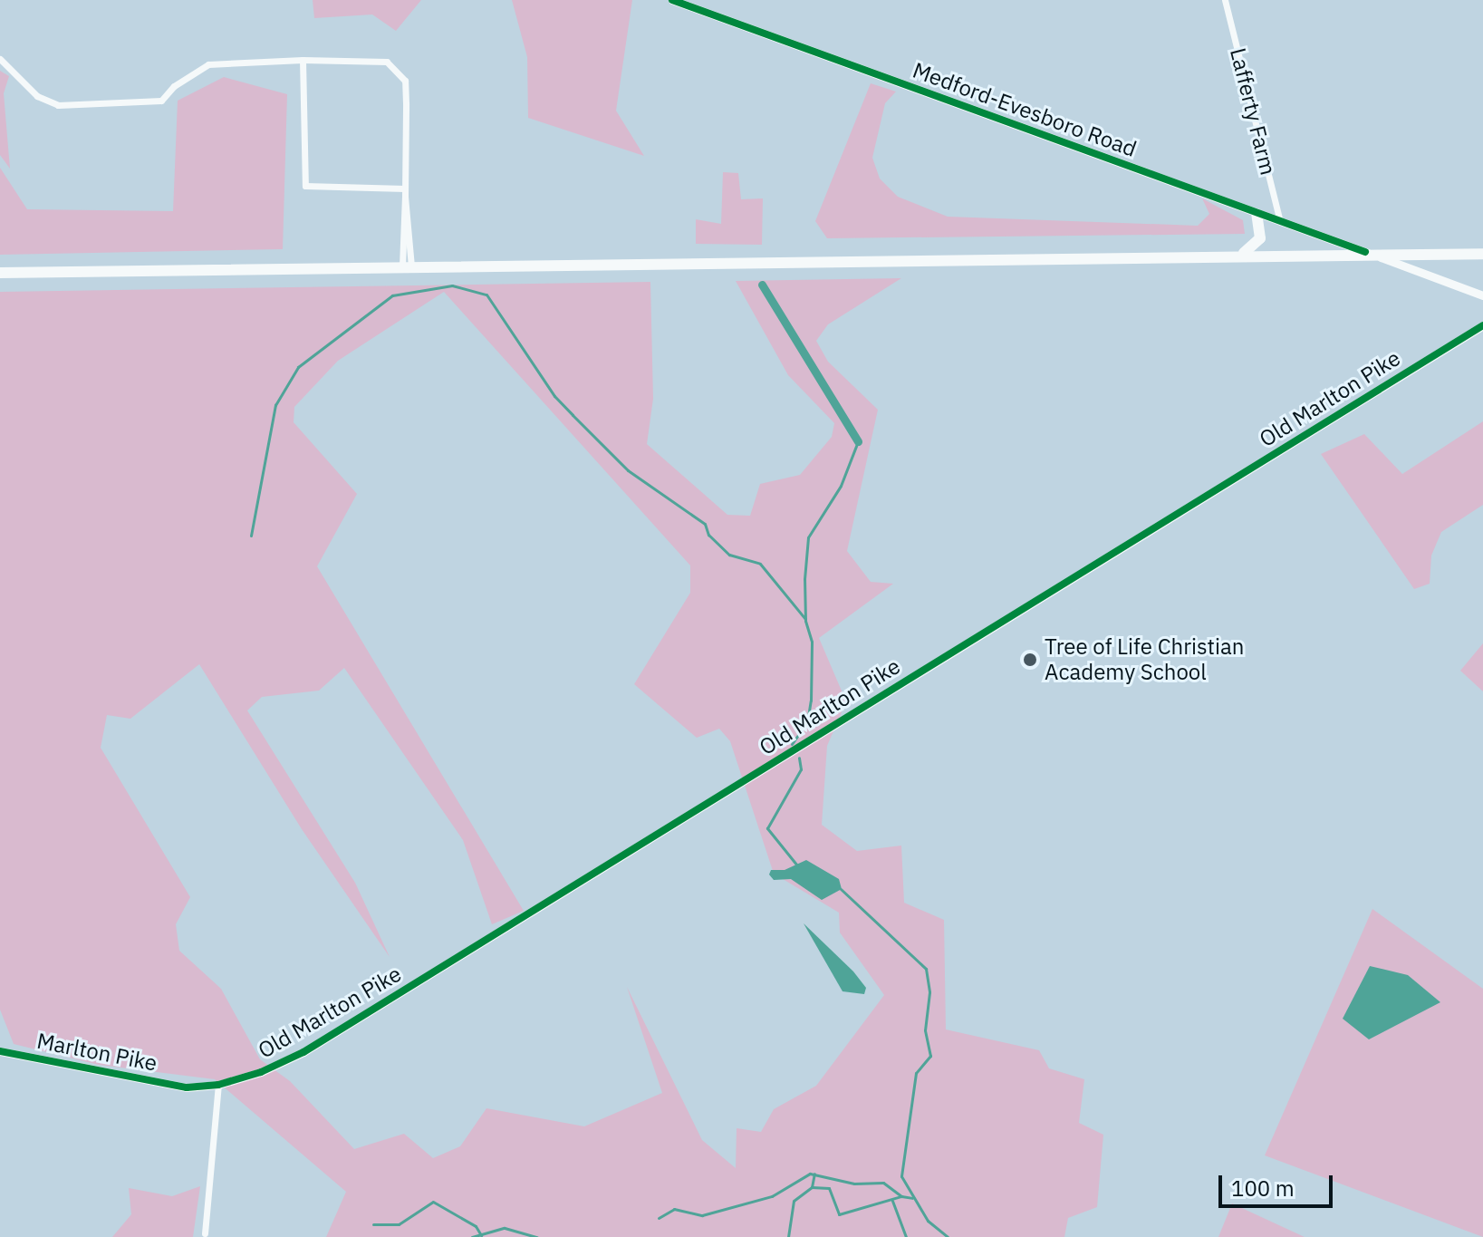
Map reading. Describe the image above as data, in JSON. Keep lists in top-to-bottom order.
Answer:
{
  "streets": {
    "street": [
      "Medford-Evesboro Road",
      "Lafferty Farm",
      "Old Marlton Pike",
      "Marlton Pike"
    ]
  },
  "crossings": [
    ["Medford-Evesboro Road", "Lafferty Farm"],
    ["Old Marlton Pike", "Marlton Pike"]
  ],
  "places": ["Tree of Life Christian Academy School"],
  "scale_bar": "100 m"
}
